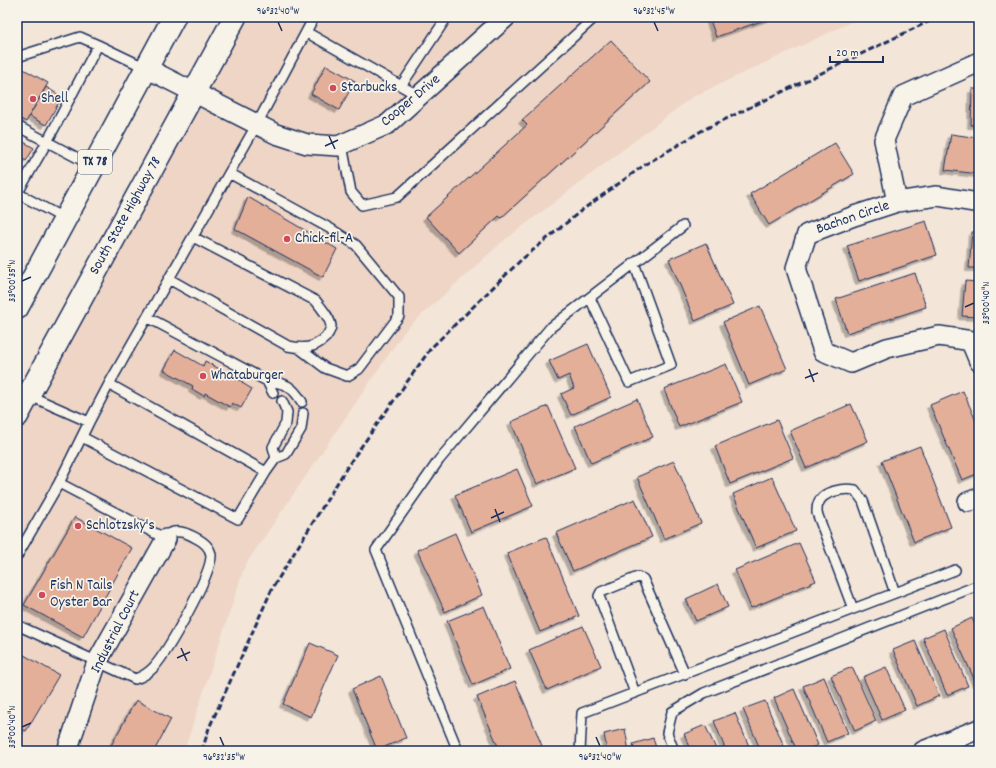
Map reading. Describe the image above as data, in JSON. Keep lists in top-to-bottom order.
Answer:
{
  "streets": {
    "main road": ["TX 78", "South State Highway 78"],
    "street": ["Cooper Drive", "Bachon Circle", "Industrial Court"]
  },
  "crossings": [
    ["Cooper Drive", "TX 78"],
    ["Cooper Drive", "South State Highway 78"]
  ],
  "places": [
    "Starbucks",
    "Shell",
    "Chick-fil-A",
    "Whataburger",
    "Schlotzsky's",
    "Fish N Tails Oyster Bar"
  ],
  "scale_bar": "20 m",
  "coordinates": [
    "96°32'40\"W",
    "96°32'45\"W",
    "33°00'35\"N",
    "33°00'40\"N",
    "96°32'35\"W"
  ]
}
